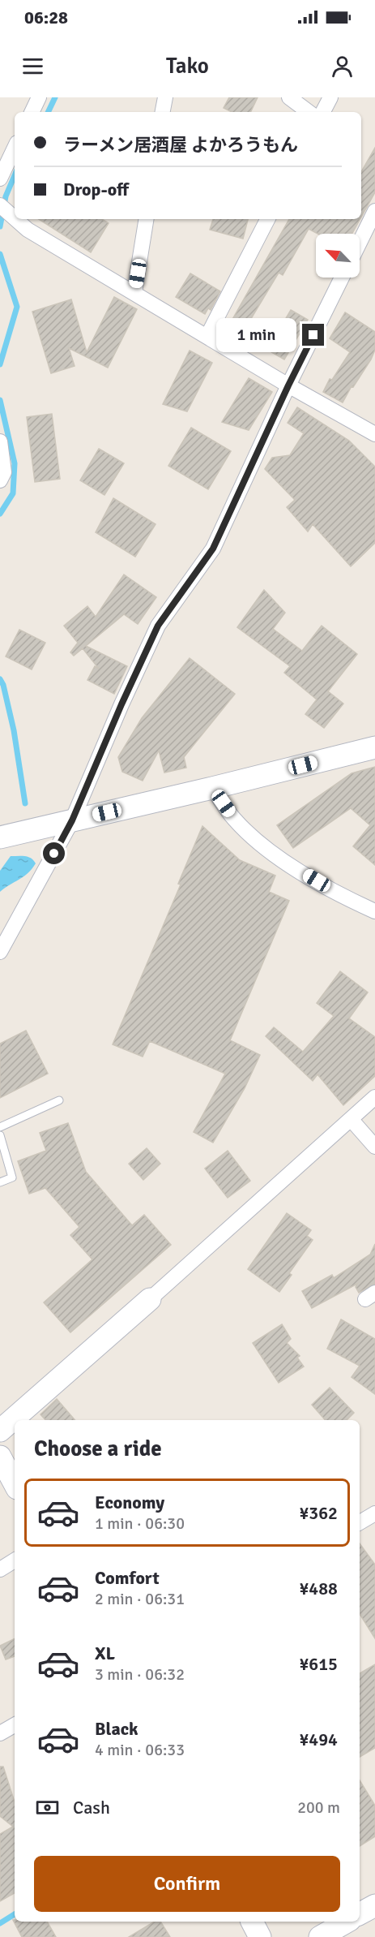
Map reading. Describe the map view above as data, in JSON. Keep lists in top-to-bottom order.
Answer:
{
  "north": "top left",
  "page": {
    "status": "06:28",
    "header": "Tako",
    "banner": ["ラーメン居酒屋 よかろうもん", "Drop-off"],
    "bubble": "1 min",
    "heading": "Choose a ride",
    "list": [
      {
        "name": "Economy",
        "note": "1 min · 06:30",
        "value": "¥362"
      },
      {
        "name": "Comfort",
        "note": "2 min · 06:31",
        "value": "¥488"
      },
      {
        "name": "XL",
        "note": "3 min · 06:32",
        "value": "¥615"
      },
      {
        "name": "Black",
        "note": "4 min · 06:33",
        "value": "¥494"
      }
    ],
    "pay": ["Cash", "200 m"],
    "buttons": "Confirm"
  }
}
